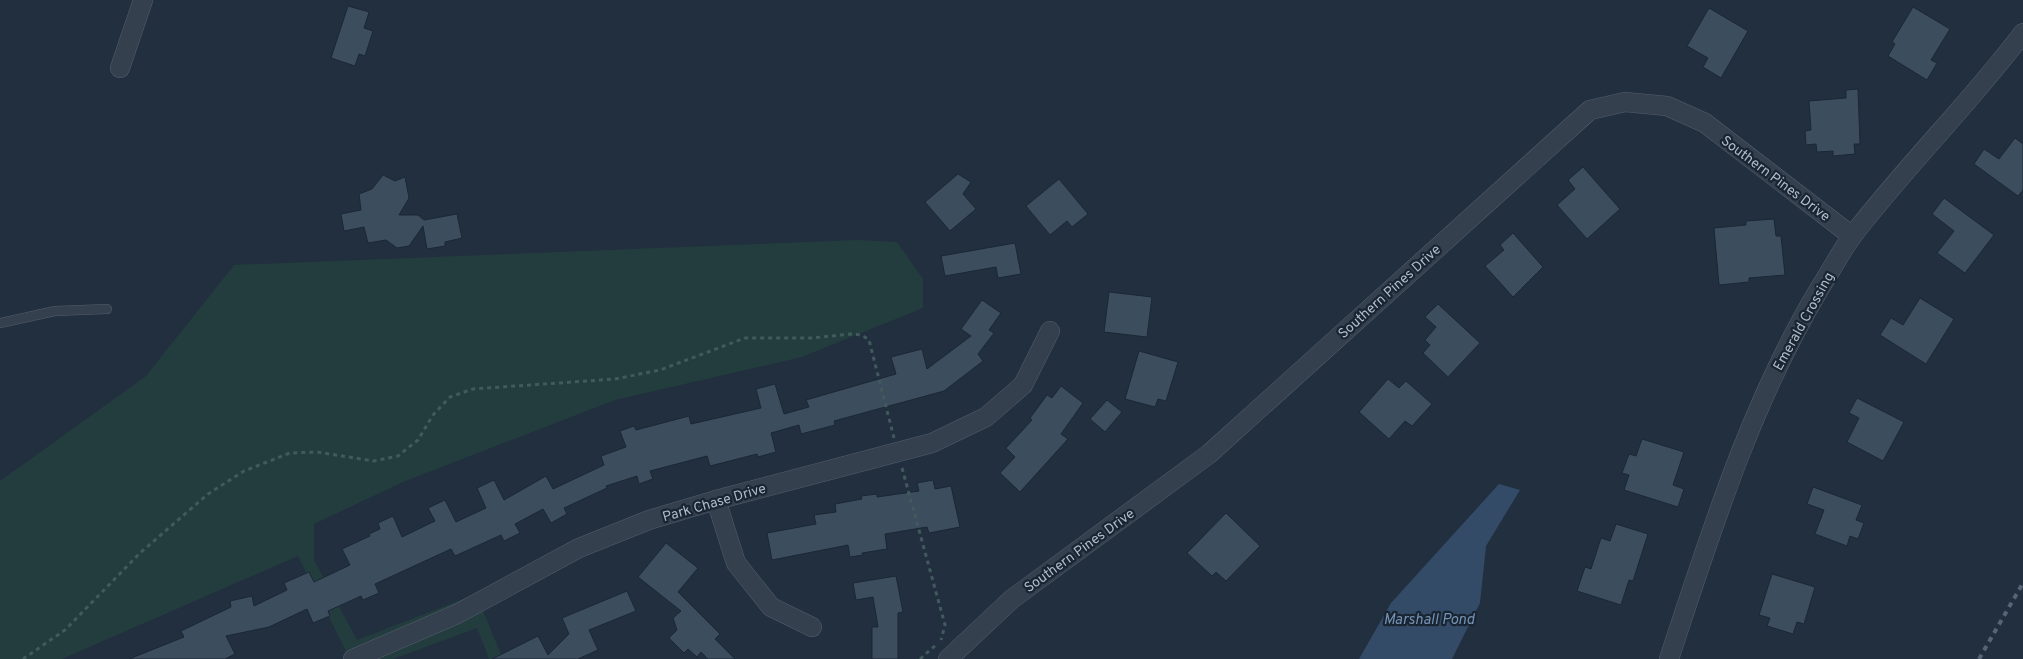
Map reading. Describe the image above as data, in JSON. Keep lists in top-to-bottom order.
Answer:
{
  "streets": {
    "street": ["Southern Pines Drive", "Emerald Crossing", "Park Chase Drive"]
  },
  "crossings": [
    ["Southern Pines Drive", "Emerald Crossing"]
  ],
  "water": ["Marshall Pond"]
}
